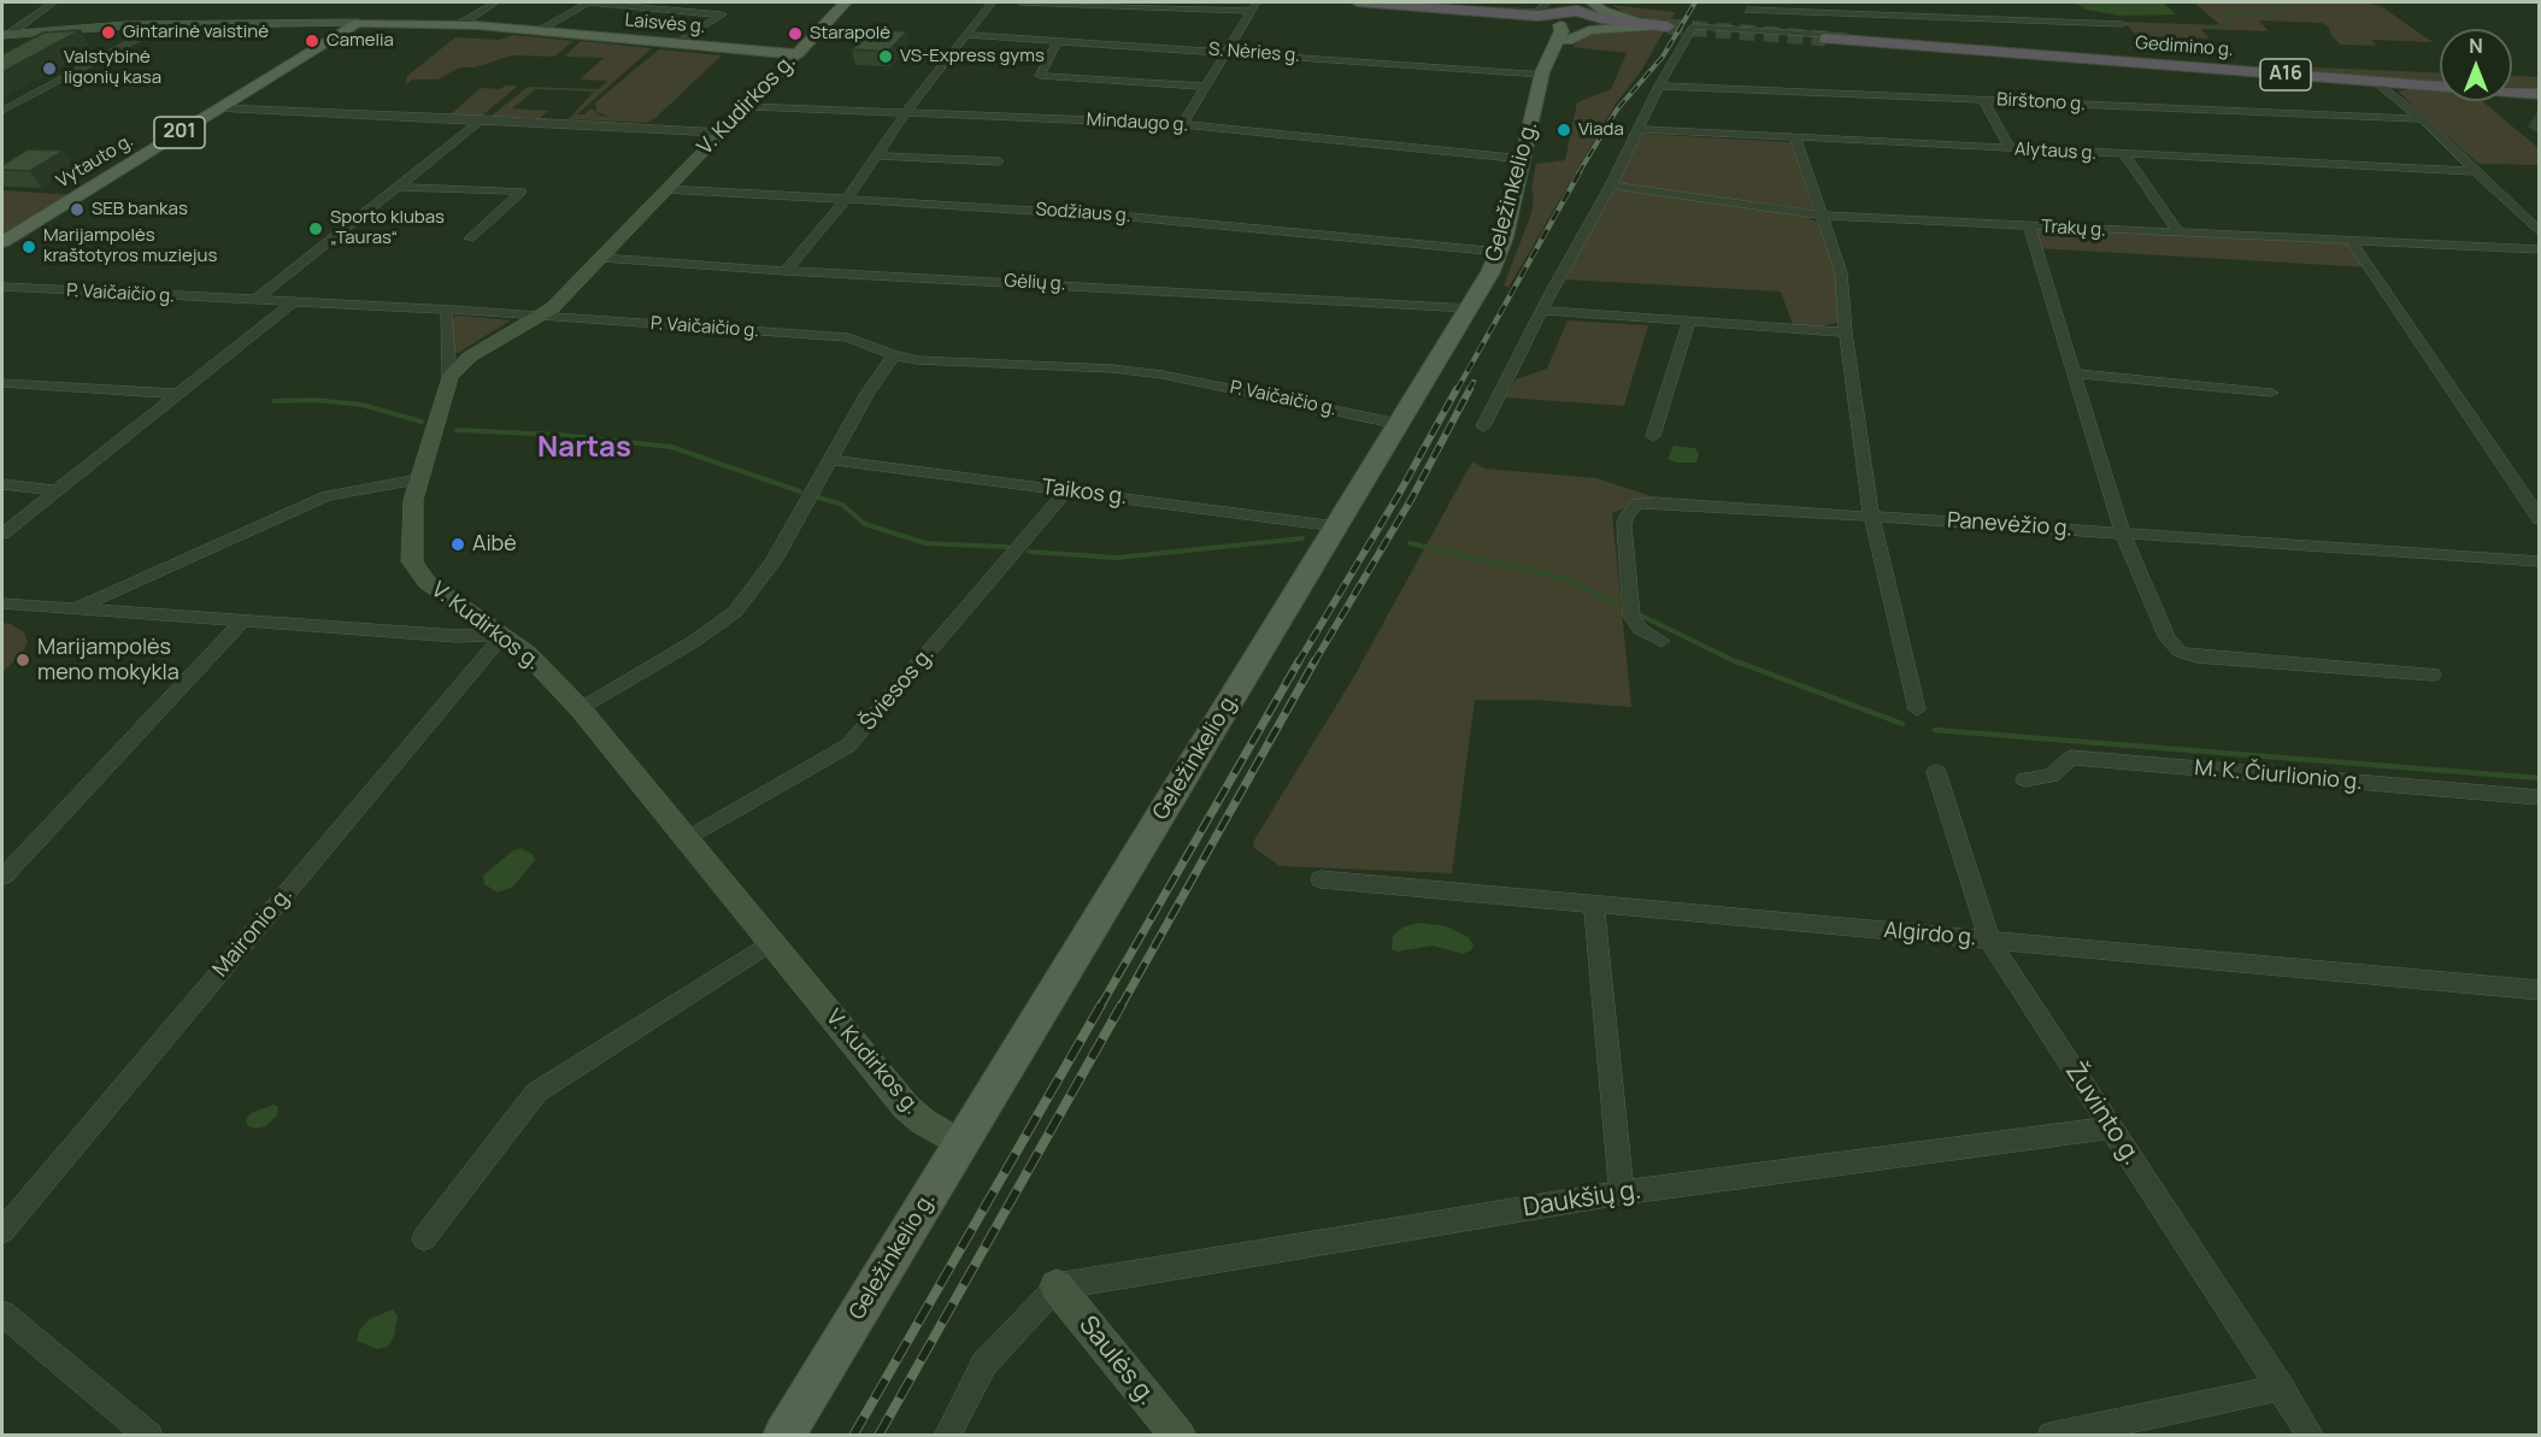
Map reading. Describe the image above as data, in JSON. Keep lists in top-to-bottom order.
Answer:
{
  "streets": {
    "highway": ["Gedimino g.", "A16"],
    "main road": [
      "Laisvės g.",
      "V. Kudirkos g.",
      "201",
      "Vytauto g.",
      "Geležinkelio g.",
      "Saulės g."
    ],
    "street": [
      "S. Nėries g.",
      "Birštono g.",
      "Mindaugo g.",
      "Alytaus g.",
      "Sodžiaus g.",
      "Trakų g.",
      "Gėlių g.",
      "P. Vaičaičio g.",
      "Taikos g.",
      "Panevėžio g.",
      "Šviesos g.",
      "M. K. Čiurlionio g.",
      "Maironio g.",
      "Algirdo g.",
      "Žuvinto g.",
      "Daukšių g."
    ]
  },
  "crossings": [
    ["Laisvės g.", "V. Kudirkos g."],
    ["Laisvės g.", "Vytauto g."],
    ["S. Nėries g.", "Geležinkelio g."],
    ["V. Kudirkos g.", "Mindaugo g."],
    ["V. Kudirkos g.", "Geležinkelio g."],
    ["V. Kudirkos g.", "Sodžiaus g."],
    ["V. Kudirkos g.", "Gėlių g."],
    ["V. Kudirkos g.", "P. Vaičaičio g."],
    ["V. Kudirkos g.", "Šviesos g."],
    ["V. Kudirkos g.", "Maironio g."],
    ["Mindaugo g.", "Geležinkelio g."],
    ["Geležinkelio g.", "Sodžiaus g."],
    ["Geležinkelio g.", "Gėlių g."],
    ["Geležinkelio g.", "P. Vaičaičio g."],
    ["Geležinkelio g.", "Taikos g."],
    ["Taikos g.", "Šviesos g."],
    ["Algirdo g.", "Žuvinto g."],
    ["Žuvinto g.", "Daukšių g."],
    ["Daukšių g.", "Saulės g."]
  ],
  "districts": ["Nartas"],
  "places": [
    "Gintarinė vaistinė",
    "Starapolė",
    "Camelia",
    "VS-Express gyms",
    "Valstybinė ligonių kasa",
    "Viada",
    "SEB bankas",
    "Sporto klubas „Tauras“",
    "Marijampolės kraštotyros muziejus",
    "Aibė",
    "Marijampolės meno mokykla"
  ],
  "north": "top"
}
